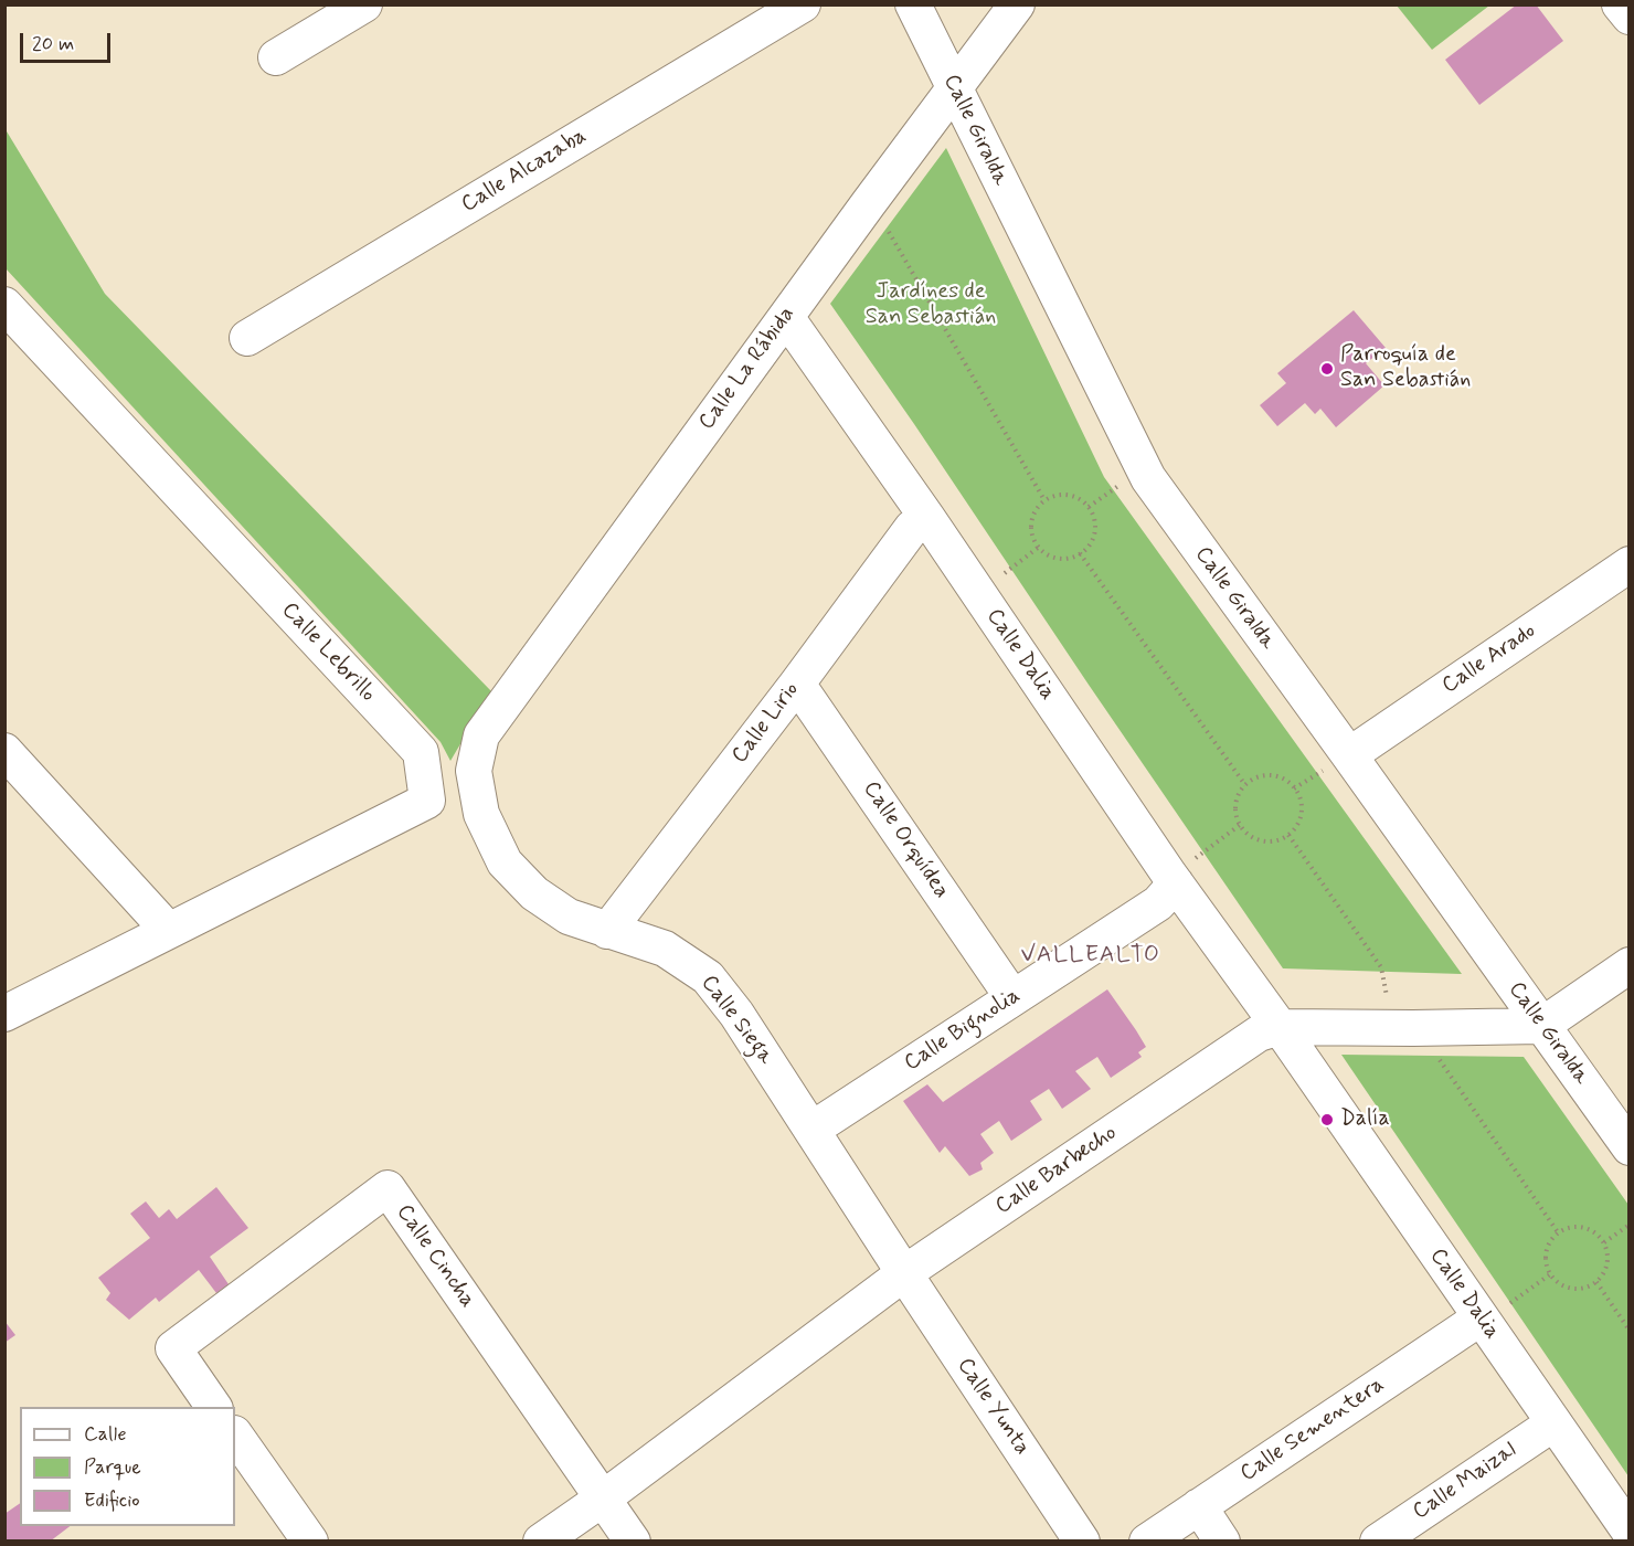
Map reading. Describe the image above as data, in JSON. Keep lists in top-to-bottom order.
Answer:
{
  "streets": {
    "street": [
      "Calle Giralda",
      "Calle Alcazaba",
      "Calle La Rábida",
      "Calle Lebrillo",
      "Calle Dalia",
      "Calle Arado",
      "Calle Lirio",
      "Calle Orquídea",
      "Calle Siega",
      "Calle Bignolia",
      "Calle Barbecho",
      "Calle Cincha",
      "Calle Yunta",
      "Calle Sementera",
      "Calle Maizal"
    ]
  },
  "crossings": [
    ["Calle Giralda", "Calle La Rábida"],
    ["Calle Giralda", "Calle Arado"],
    ["Calle Giralda", "Calle Barbecho"],
    ["Calle La Rábida", "Calle Dalia"],
    ["Calle La Rábida", "Calle Siega"],
    ["Calle Dalia", "Calle Lirio"],
    ["Calle Dalia", "Calle Bignolia"],
    ["Calle Dalia", "Calle Barbecho"],
    ["Calle Dalia", "Calle Sementera"],
    ["Calle Dalia", "Calle Maizal"],
    ["Calle Lirio", "Calle Orquídea"],
    ["Calle Lirio", "Calle Siega"],
    ["Calle Orquídea", "Calle Bignolia"],
    ["Calle Siega", "Calle Bignolia"],
    ["Calle Siega", "Calle Barbecho"],
    ["Calle Siega", "Calle Yunta"],
    ["Calle Barbecho", "Calle Cincha"],
    ["Calle Barbecho", "Calle Yunta"]
  ],
  "districts": ["VALLEALTO"],
  "parks": ["Jardínes de San Sebastián"],
  "places": ["Parroquía de San Sebastián", "Dalía"],
  "legend": ["Calle", "Parque", "Edificio"],
  "scale_bar": "20 m"
}
